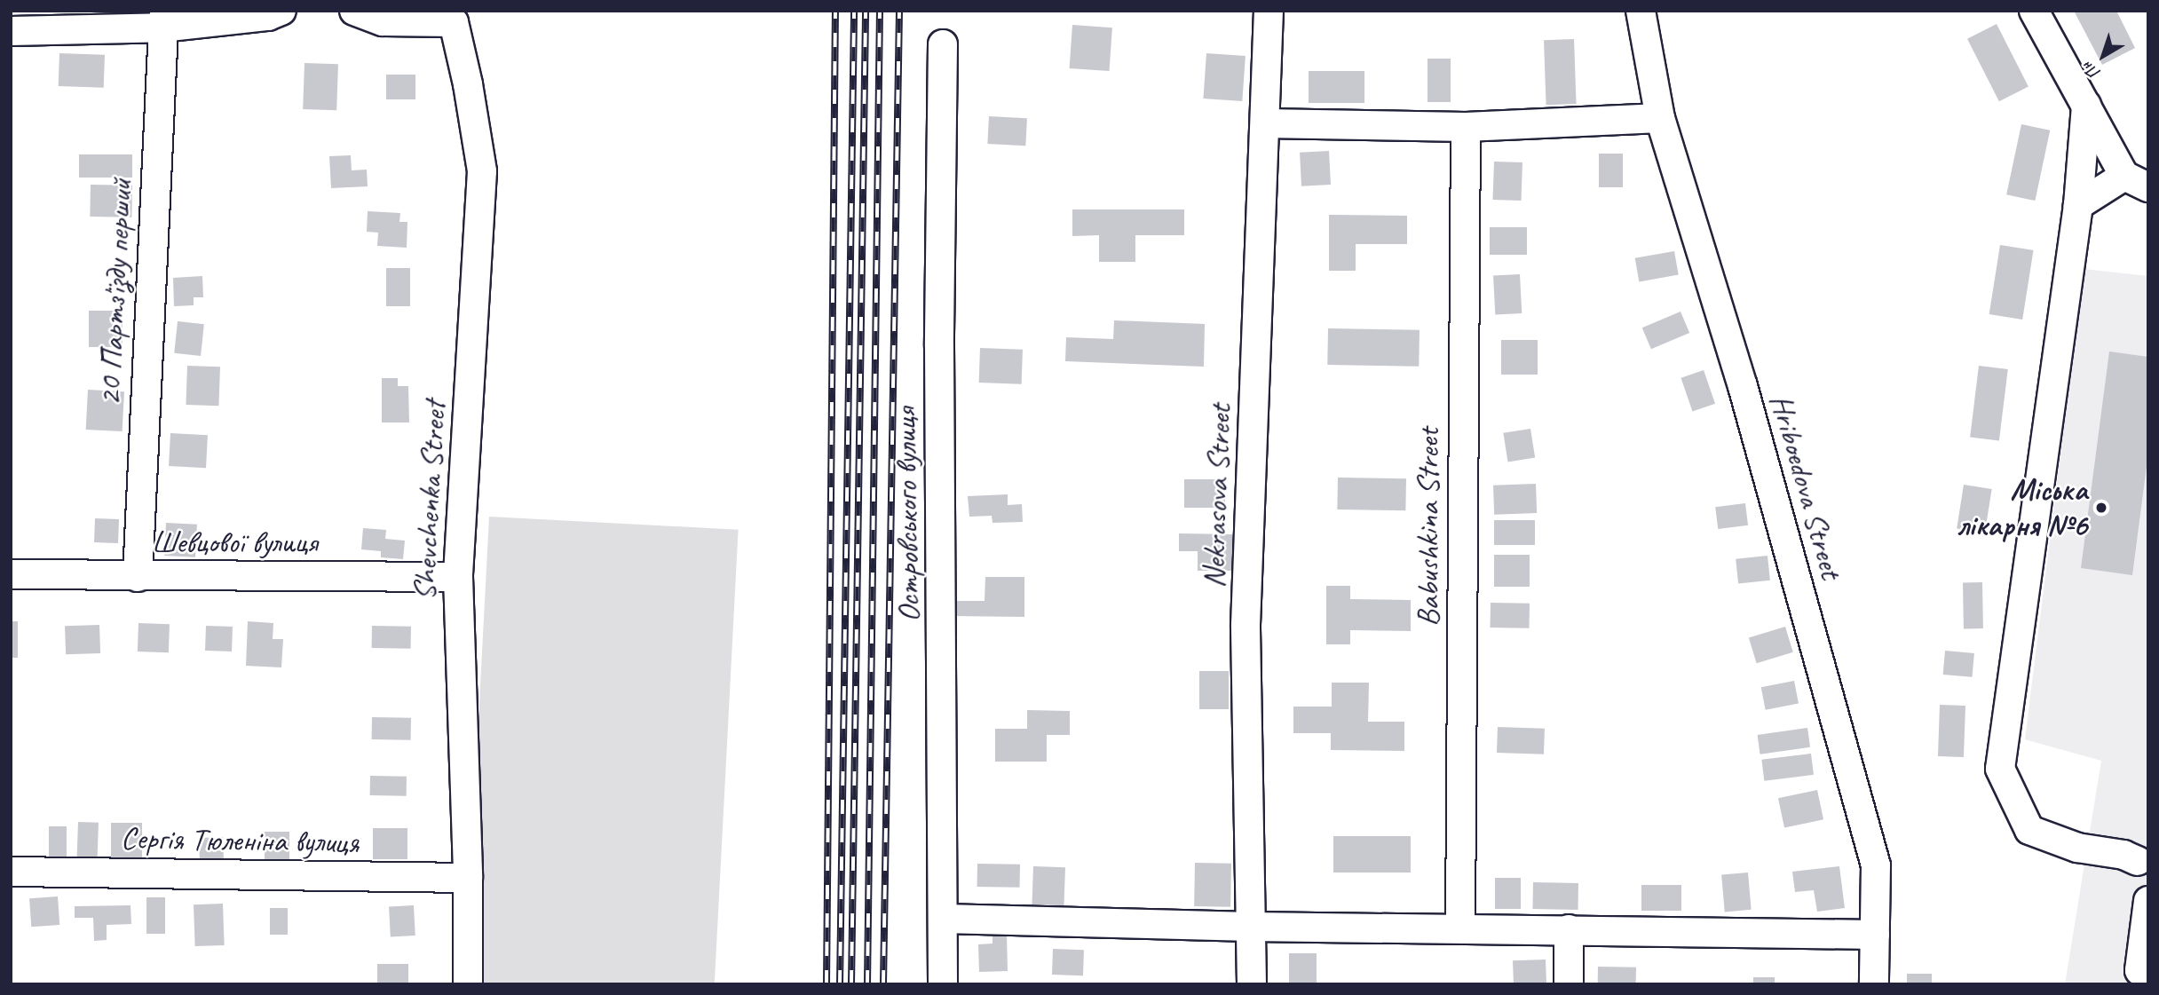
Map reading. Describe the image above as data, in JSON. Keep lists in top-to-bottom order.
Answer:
{
  "streets": {
    "street": [
      "20 Партз'їзду перший",
      "Hriboedova Street",
      "Nekrasova Street",
      "Shevchenka Street",
      "Островського вулиця",
      "Babushkina Street",
      "Шевцової вулиця",
      "Сергія Тюленіна вулиця"
    ]
  },
  "crossings": [
    ["20 Партз'їзду перший", "Шевцової вулиця"],
    ["Shevchenka Street", "Шевцової вулиця"],
    ["Shevchenka Street", "Сергія Тюленіна вулиця"]
  ],
  "places": ["Міська лікарня №6"],
  "north": "bottom left"
}
